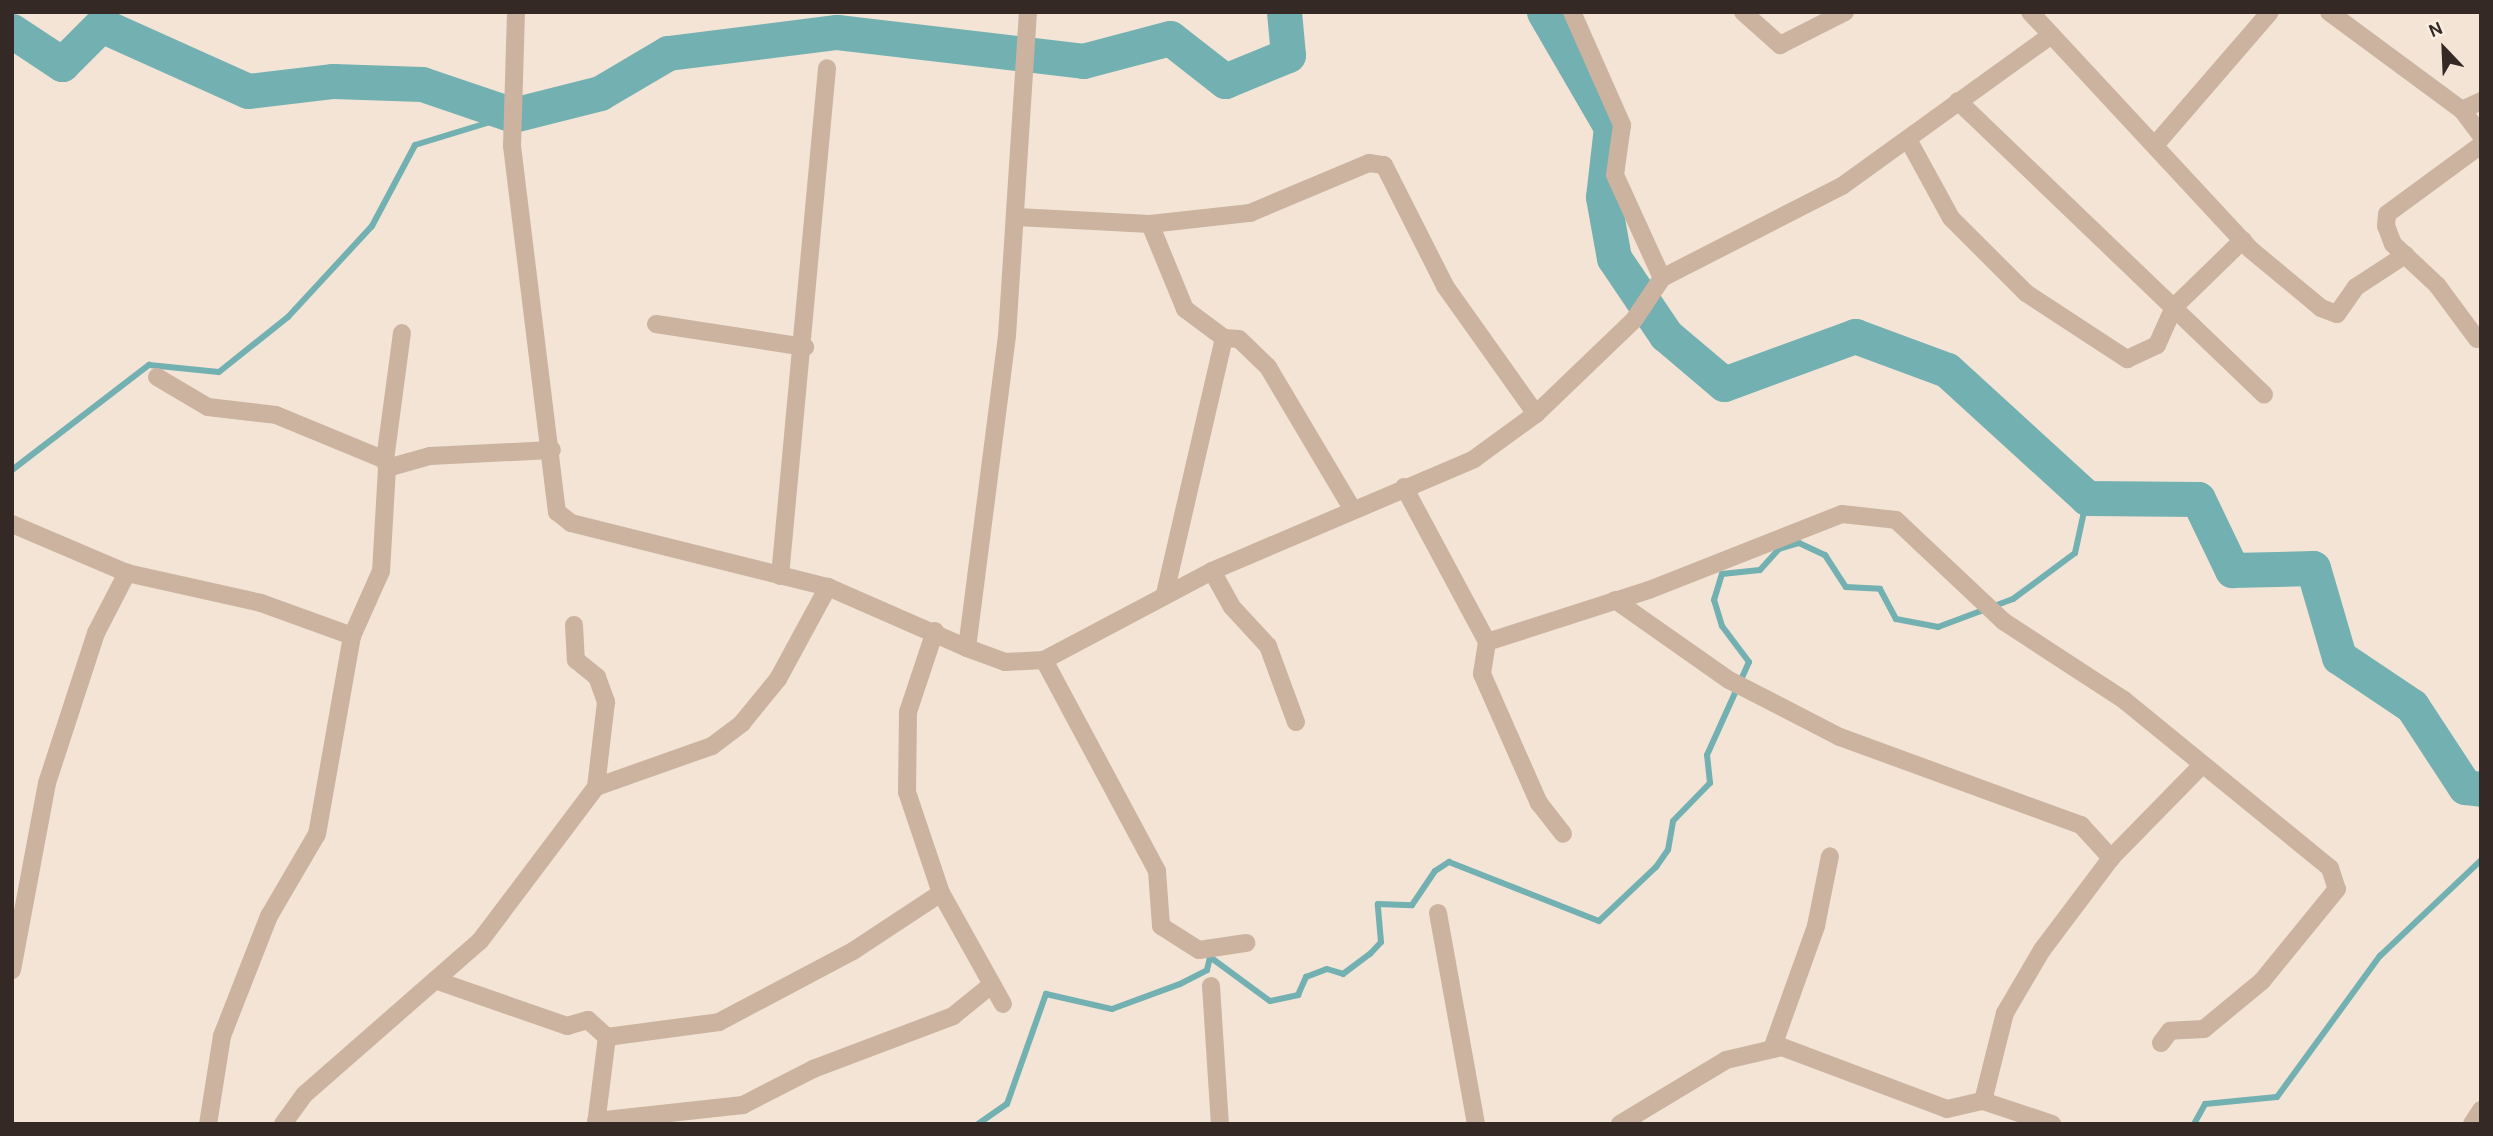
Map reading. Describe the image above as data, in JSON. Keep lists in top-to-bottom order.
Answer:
{
  "north": "top left"
}
